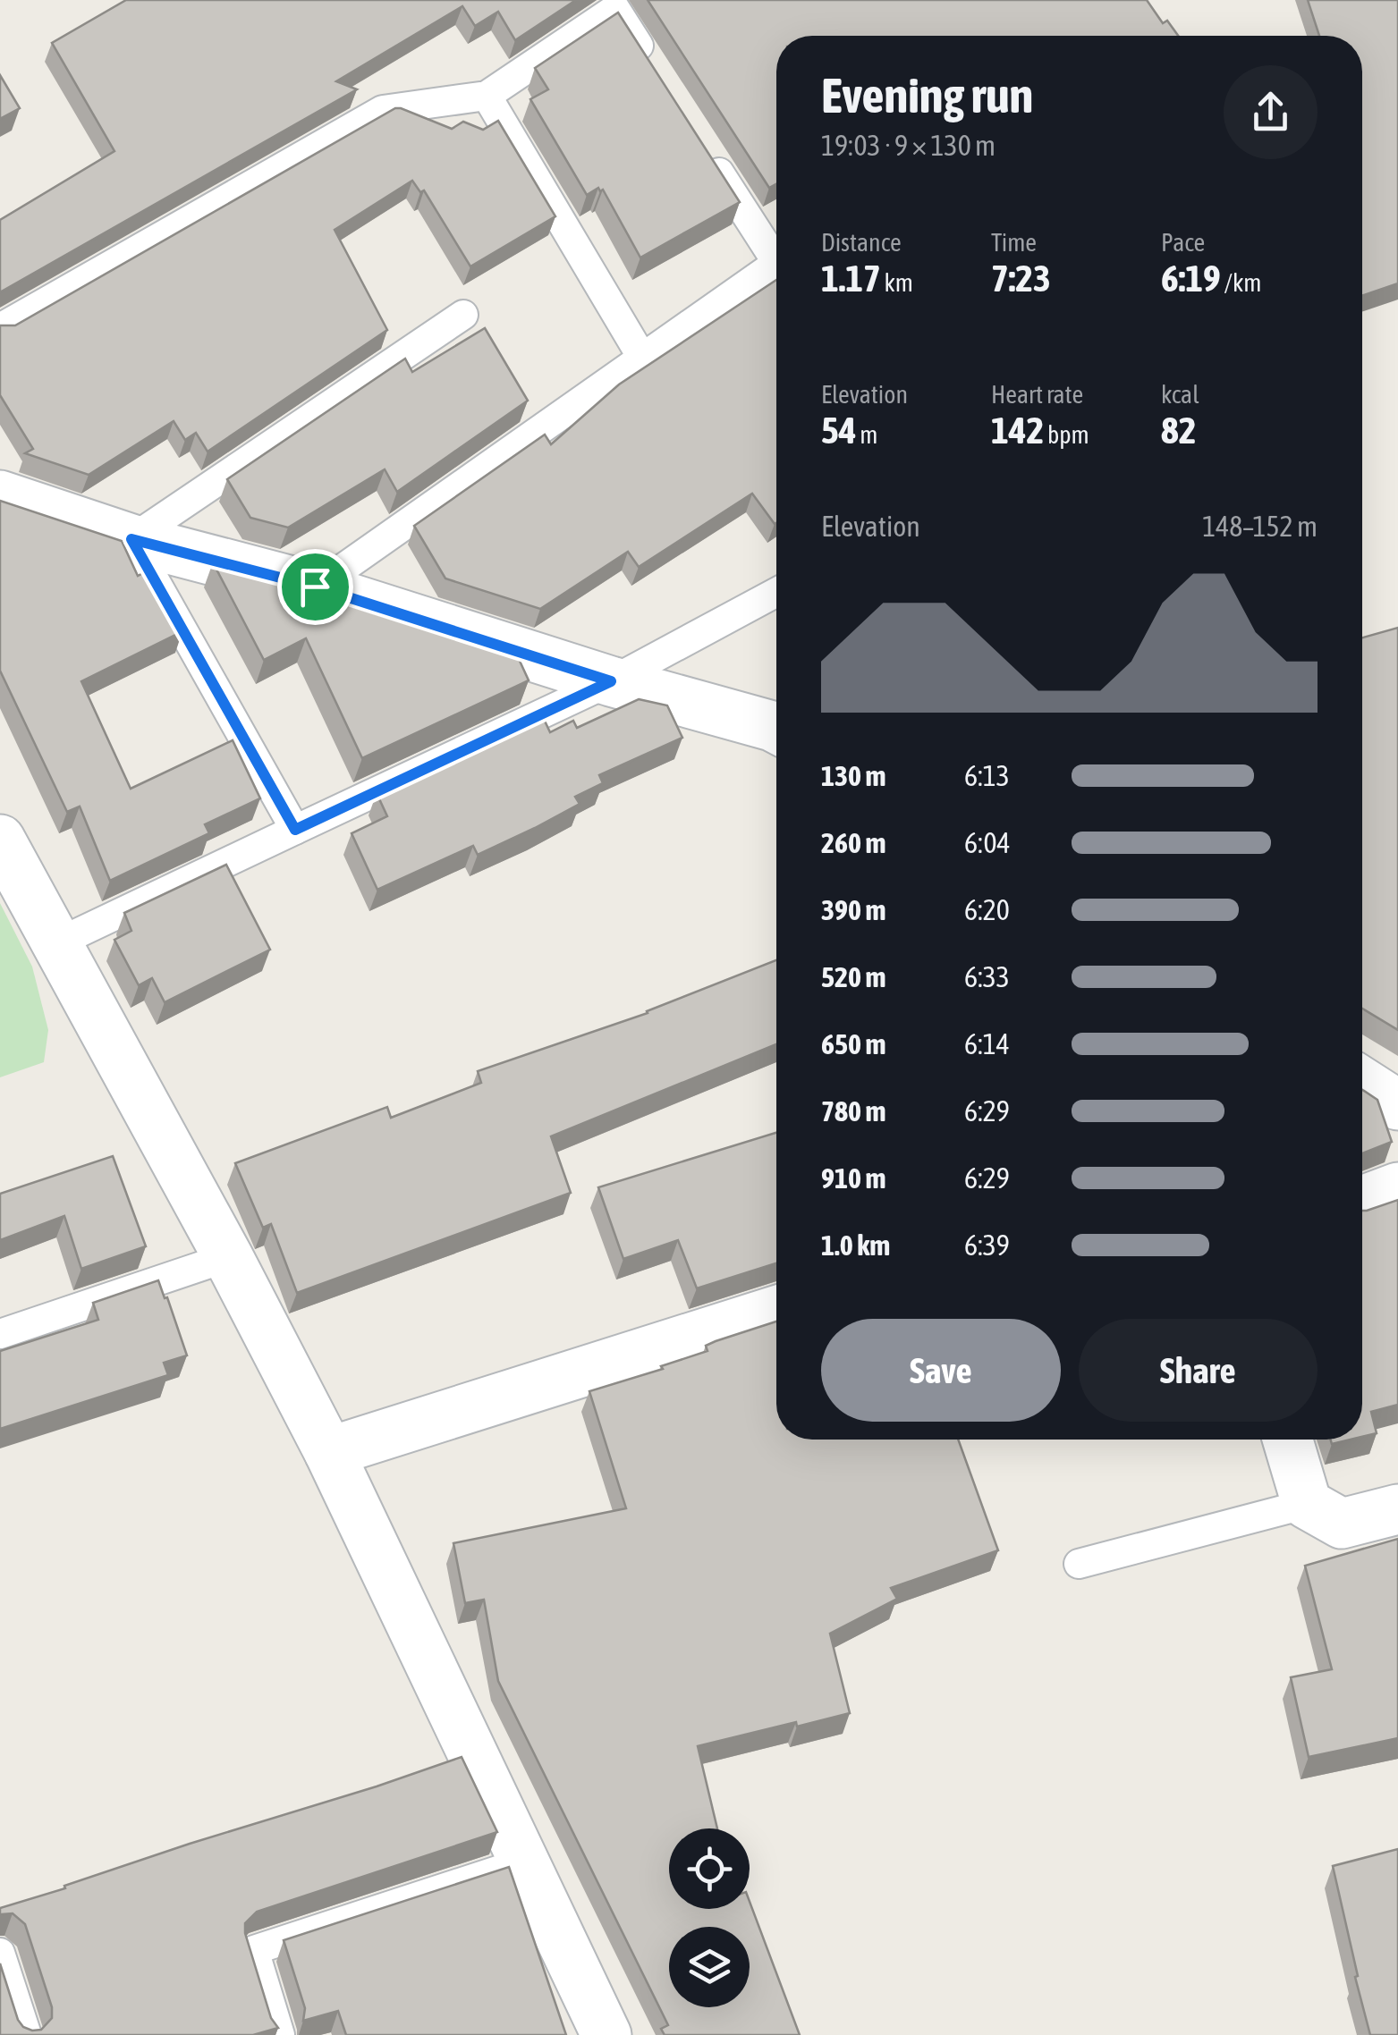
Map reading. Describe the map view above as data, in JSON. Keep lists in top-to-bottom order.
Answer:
{
  "page": {
    "heading": ["Evening run", "19:03 · 9 × 130 m"],
    "stats": [
      ["Distance", "1.17 km"],
      ["Time", "7:23"],
      ["Pace", "6:19 /km"],
      ["Elevation", "54 m"],
      ["Heart rate", "142 bpm"],
      ["kcal", "82"]
    ],
    "chart": ["Elevation", "148–152 m"],
    "list": [
      {
        "name": "130 m",
        "note": "6:13"
      },
      {
        "name": "260 m",
        "note": "6:04"
      },
      {
        "name": "390 m",
        "note": "6:20"
      },
      {
        "name": "520 m",
        "note": "6:33"
      },
      {
        "name": "650 m",
        "note": "6:14"
      },
      {
        "name": "780 m",
        "note": "6:29"
      },
      {
        "name": "910 m",
        "note": "6:29"
      },
      {
        "name": "1.0 km",
        "note": "6:39"
      }
    ],
    "buttons": ["Save", "Share"]
  }
}
